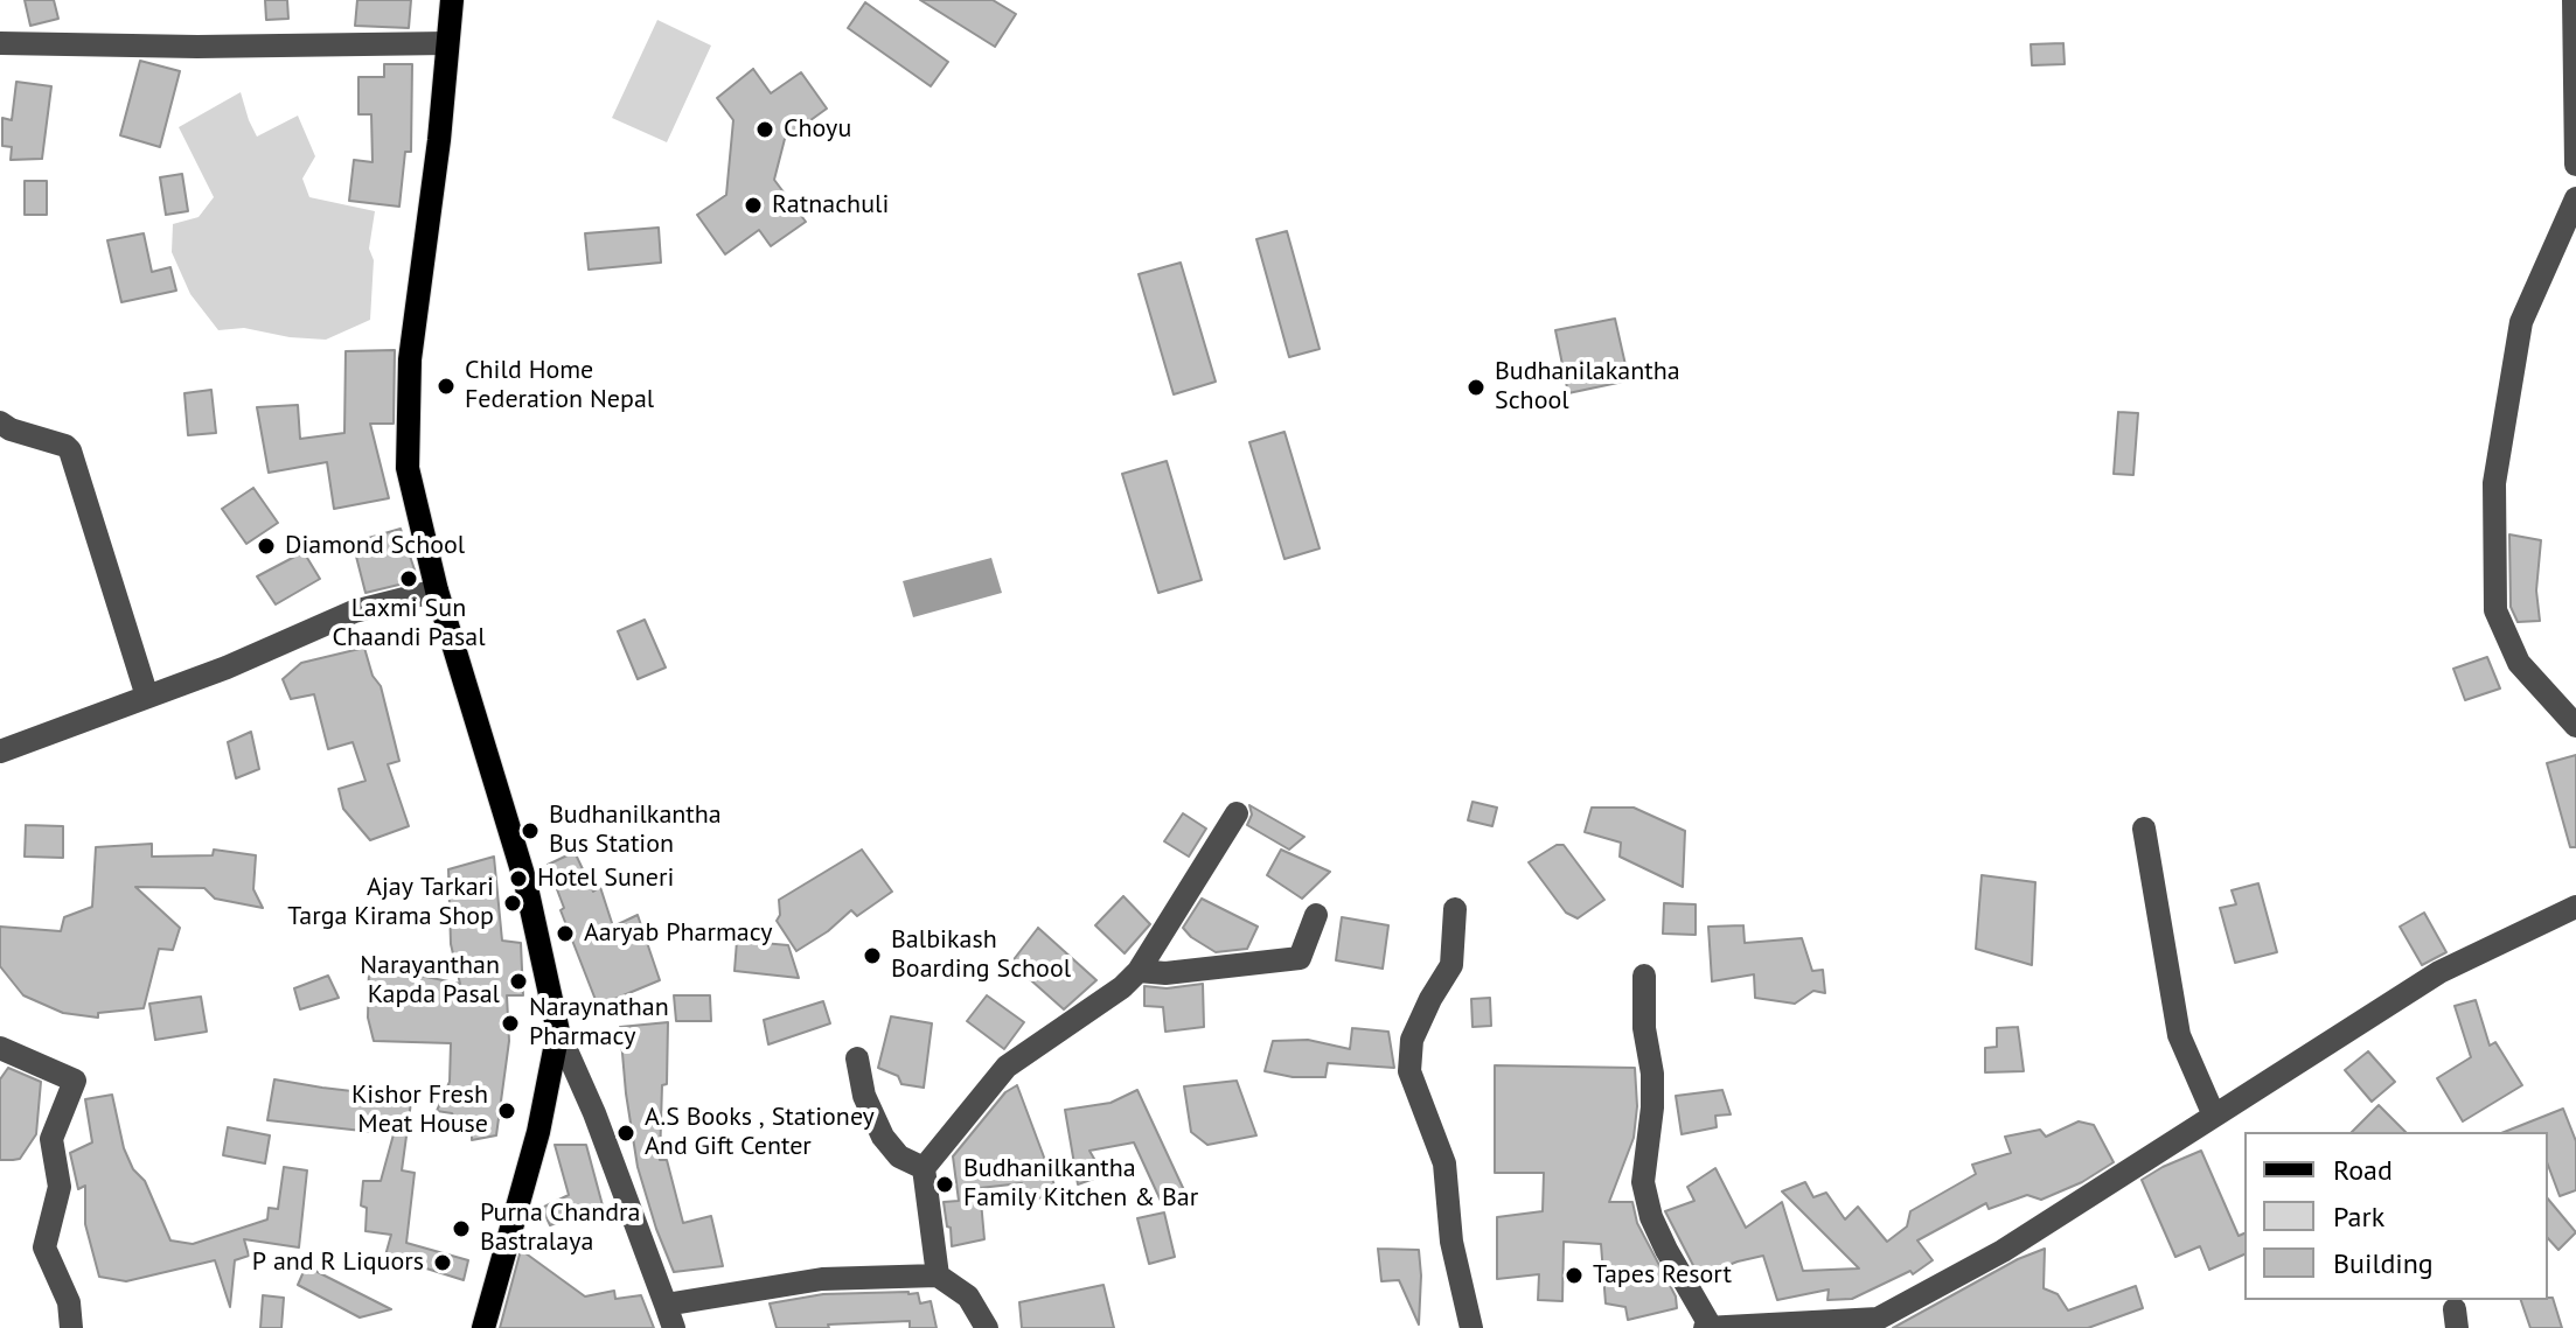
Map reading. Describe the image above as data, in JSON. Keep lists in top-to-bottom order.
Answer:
{
  "places": [
    "Choyu",
    "Ratnachuli",
    "Child Home Federation Nepal",
    "Budhanilakantha School",
    "Diamond School",
    "Laxmi Sun Chaandi Pasal",
    "Budhanilkantha Bus Station",
    "Hotel Suneri",
    "Ajay Tarkari Targa Kirama Shop",
    "Aaryab Pharmacy",
    "Balbikash Boarding School",
    "Narayanthan Kapda Pasal",
    "Naraynathan Pharmacy",
    "Kishor Fresh Meat House",
    "A.S Books , Stationey And Gift Center",
    "Budhanilkantha Family Kitchen & Bar",
    "Purna Chandra Bastralaya",
    "P and R Liquors",
    "Tapes Resort"
  ],
  "legend": ["Road", "Park", "Building"]
}
